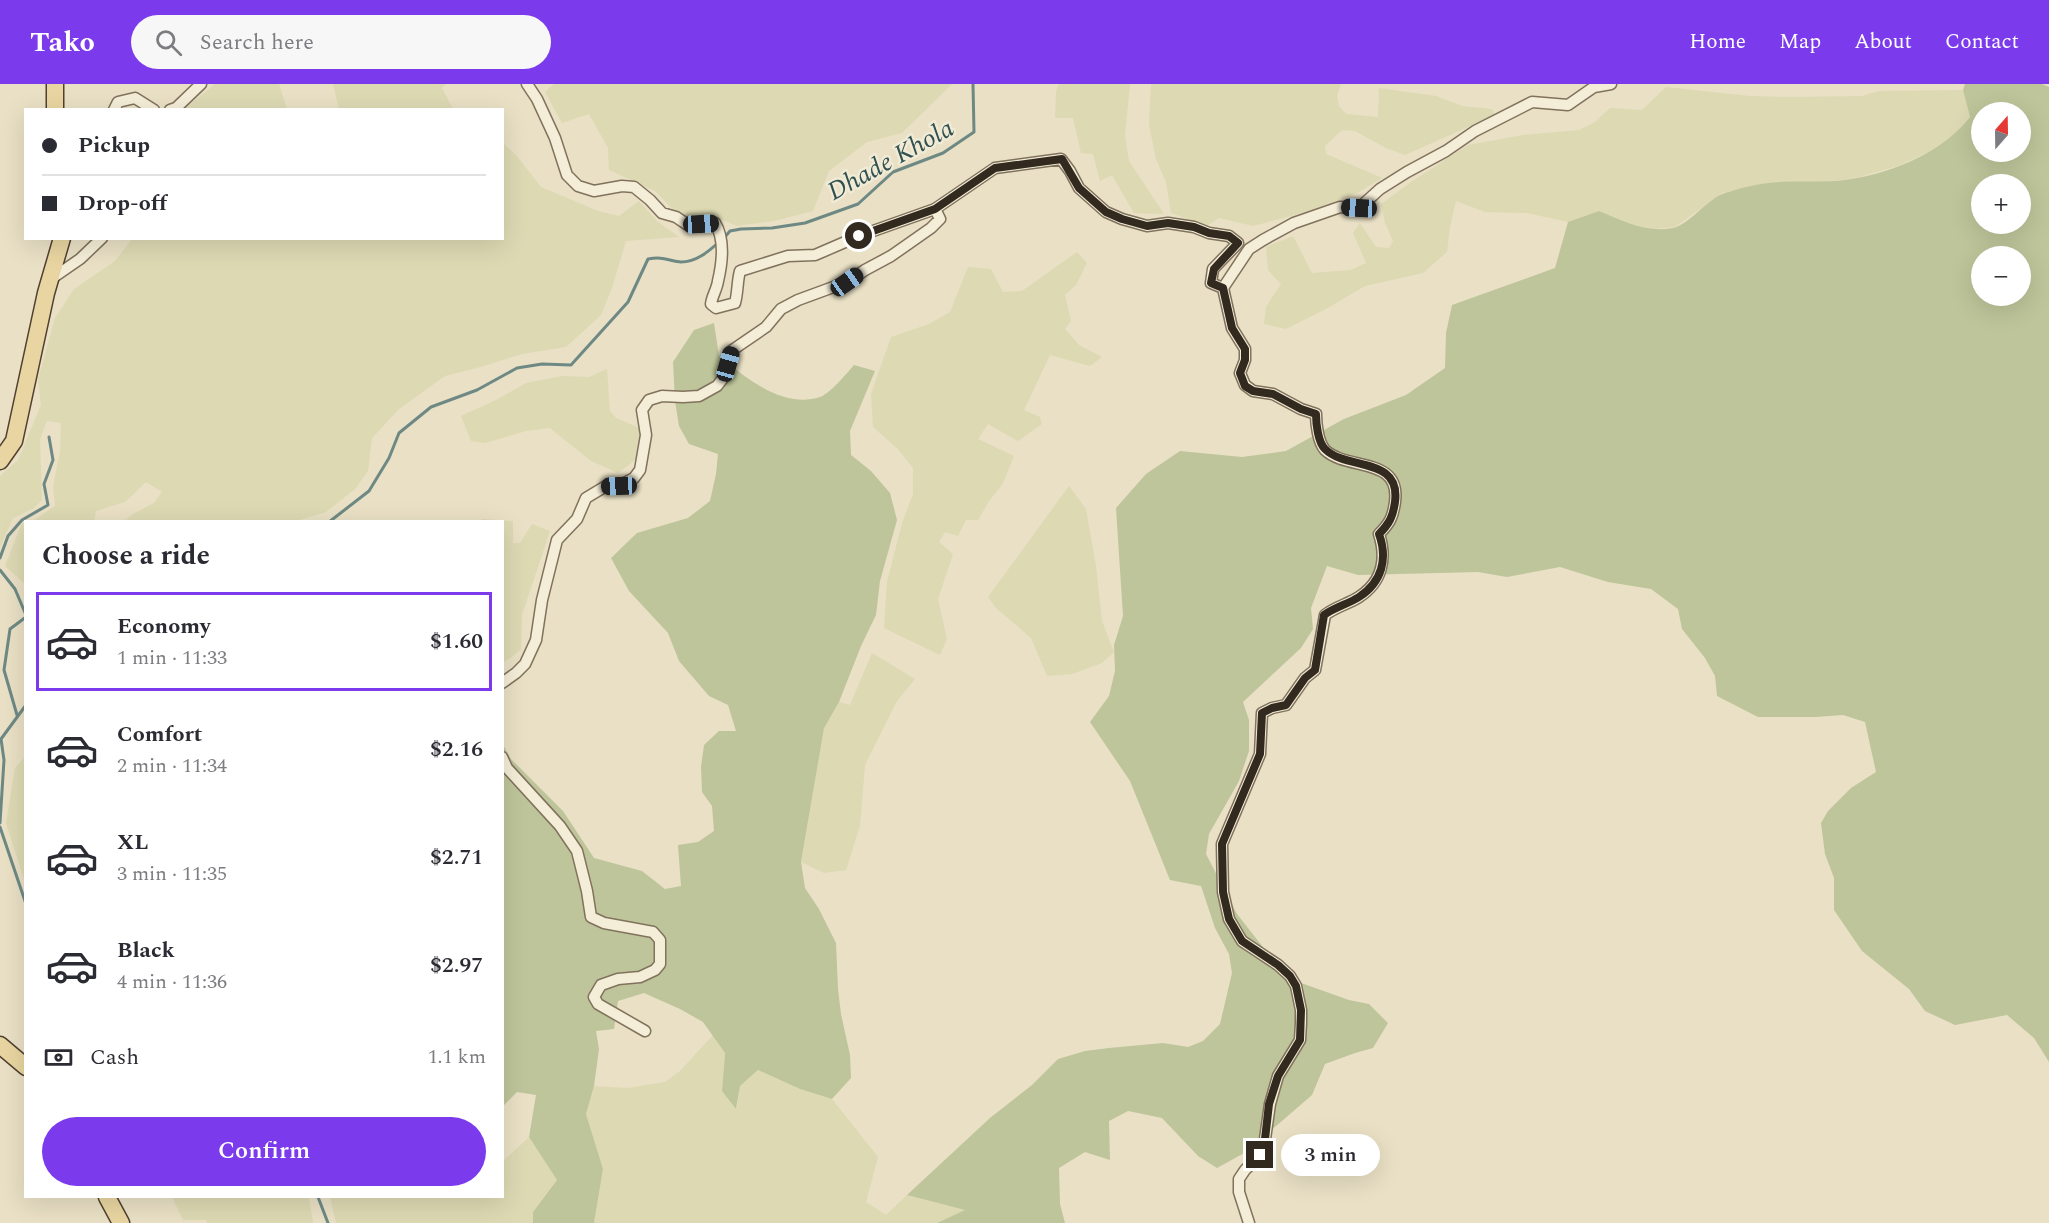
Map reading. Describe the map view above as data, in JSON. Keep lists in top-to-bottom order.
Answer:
{
  "water": ["Dhade Khola"],
  "north": "top",
  "page": {
    "header": "Tako",
    "search": "Search here",
    "nav": [
      "Home",
      "Map",
      "About",
      "Contact"
    ],
    "map_buttons": ["+", "−"],
    "banner": ["Pickup", "Drop-off"],
    "heading": "Choose a ride",
    "list": [
      {
        "name": "Economy",
        "note": "1 min · 11:33",
        "value": "$1.60"
      },
      {
        "name": "Comfort",
        "note": "2 min · 11:34",
        "value": "$2.16"
      },
      {
        "name": "XL",
        "note": "3 min · 11:35",
        "value": "$2.71"
      },
      {
        "name": "Black",
        "note": "4 min · 11:36",
        "value": "$2.97"
      }
    ],
    "pay": ["Cash", "1.1 km"],
    "buttons": "Confirm",
    "bubble": "3 min"
  }
}
